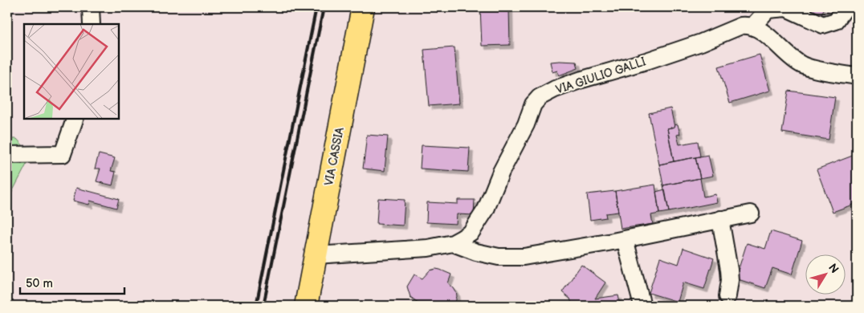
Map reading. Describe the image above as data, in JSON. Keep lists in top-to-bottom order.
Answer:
{
  "streets": {
    "main road": ["VIA CASSIA"],
    "street": ["VIA GIULIO GALLI"]
  },
  "crossings": [
    ["VIA GIULIO GALLI", "VIA CASSIA"]
  ],
  "scale_bar": "50 m",
  "north": "top right"
}
